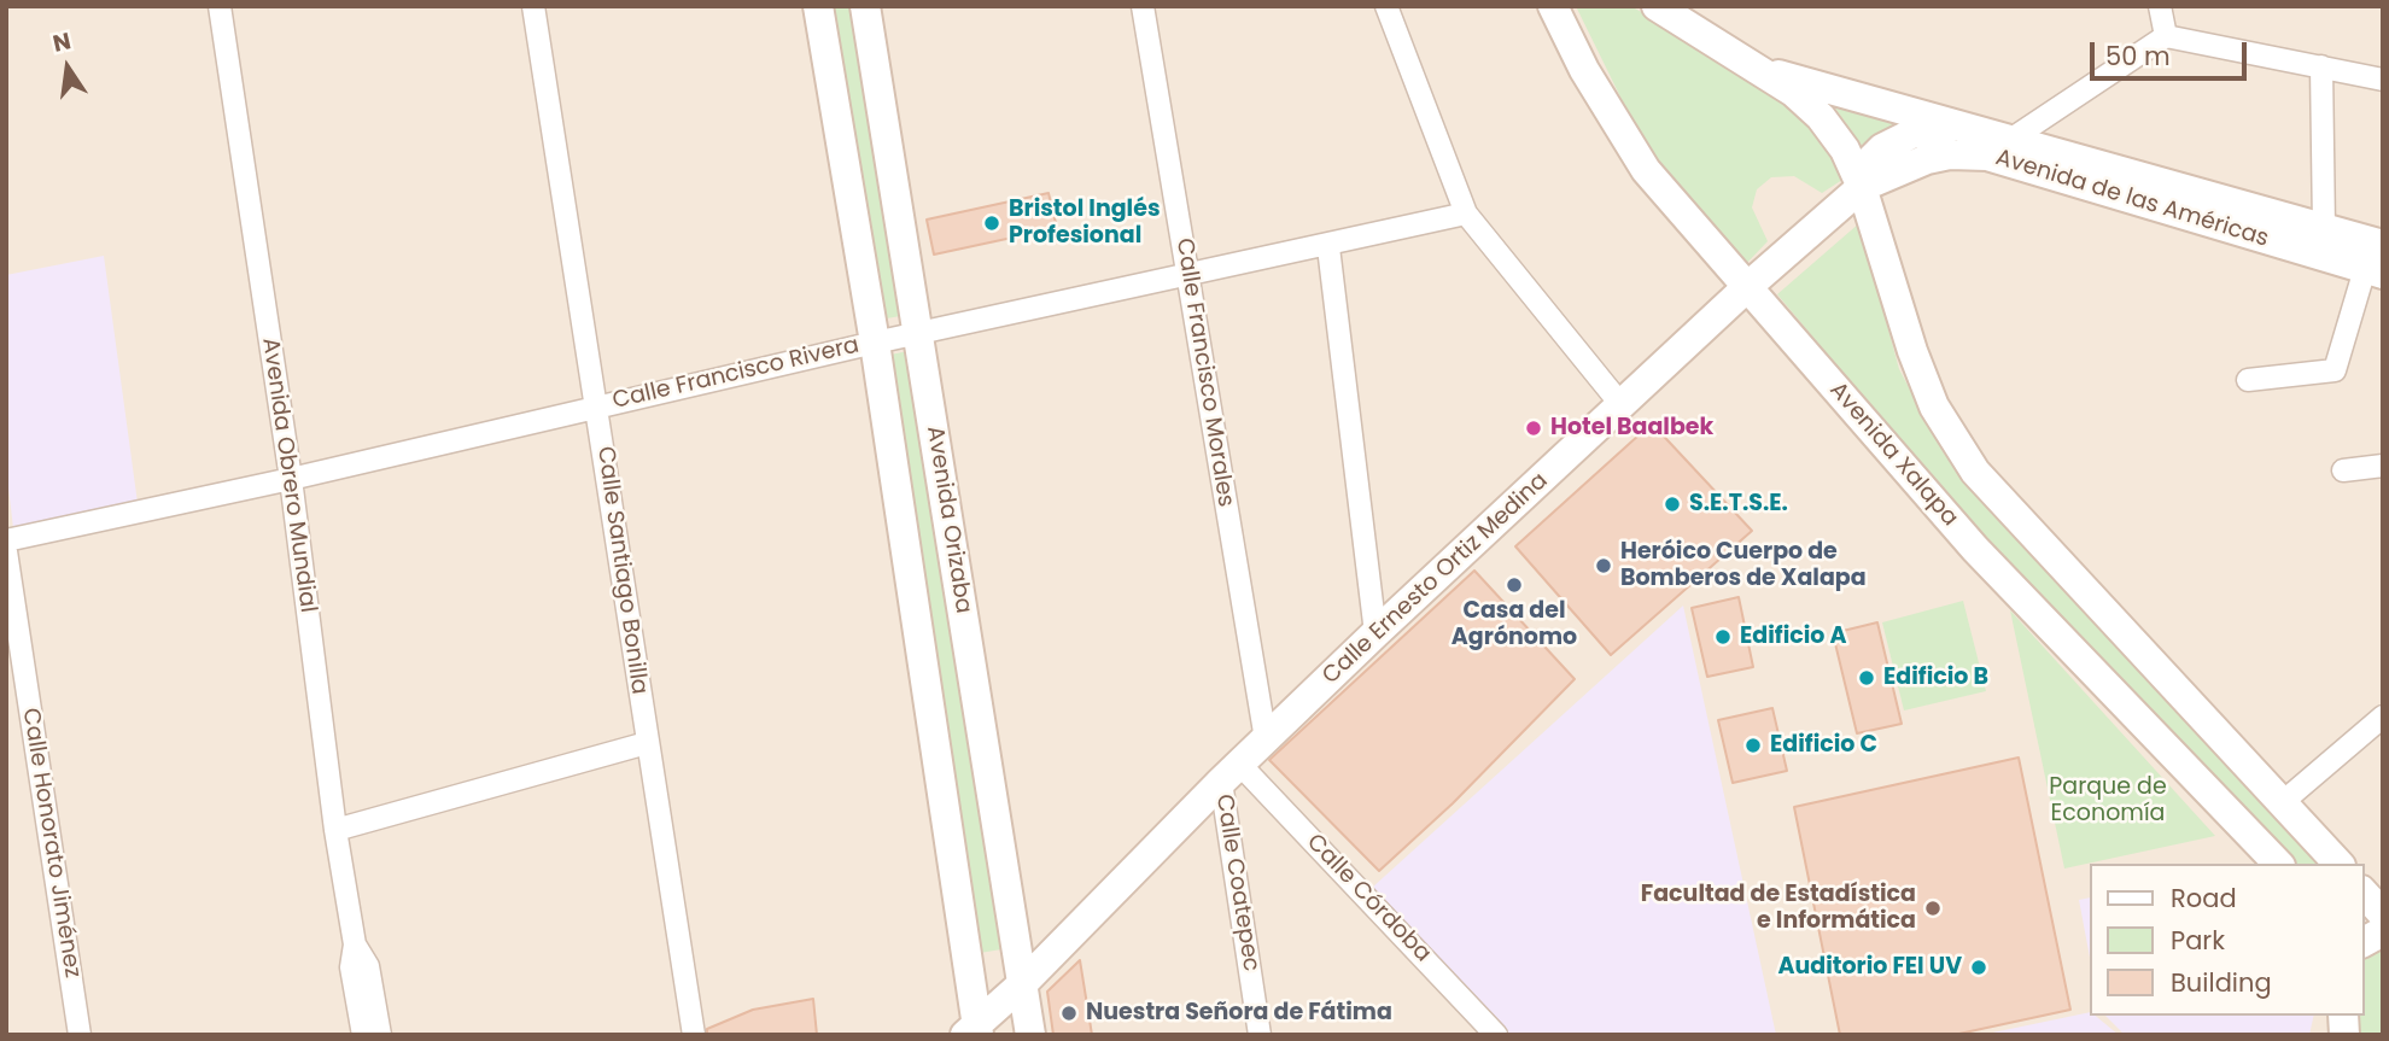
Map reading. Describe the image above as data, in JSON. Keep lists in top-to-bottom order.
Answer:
{
  "streets": {
    "main road": [
      "Avenida de las Américas",
      "Avenida Xalapa",
      "Avenida Orizaba",
      "Calle Ernesto Ortiz Medina"
    ],
    "street": [
      "Calle Francisco Morales",
      "Calle Francisco Rivera",
      "Avenida Obrero Mundial",
      "Calle Santiago Bonilla",
      "Calle Honorato Jiménez",
      "Calle Coatepec",
      "Calle Córdoba"
    ]
  },
  "crossings": [
    ["Avenida de las Américas", "Calle Ernesto Ortiz Medina"],
    ["Calle Francisco Morales", "Calle Francisco Rivera"],
    ["Calle Francisco Morales", "Calle Ernesto Ortiz Medina"],
    ["Calle Francisco Rivera", "Avenida Obrero Mundial"],
    ["Calle Francisco Rivera", "Avenida Orizaba"],
    ["Calle Francisco Rivera", "Calle Santiago Bonilla"],
    ["Avenida Xalapa", "Calle Ernesto Ortiz Medina"],
    ["Avenida Orizaba", "Calle Ernesto Ortiz Medina"],
    ["Calle Ernesto Ortiz Medina", "Calle Coatepec"],
    ["Calle Ernesto Ortiz Medina", "Calle Córdoba"],
    ["Calle Coatepec", "Calle Córdoba"]
  ],
  "parks": ["Parque de Economía"],
  "places": [
    "Bristol Inglés Profesional",
    "Hotel Baalbek",
    "S.E.T.S.E.",
    "Heróico Cuerpo de Bomberos de Xalapa",
    "Casa del Agrónomo",
    "Edificio A",
    "Edificio B",
    "Edificio C",
    "Facultad de Estadística e Informática",
    "Auditorio FEI UV",
    "Nuestra Señora de Fátima"
  ],
  "legend": ["Road", "Park", "Building"],
  "scale_bar": "50 m",
  "north": "top"
}
